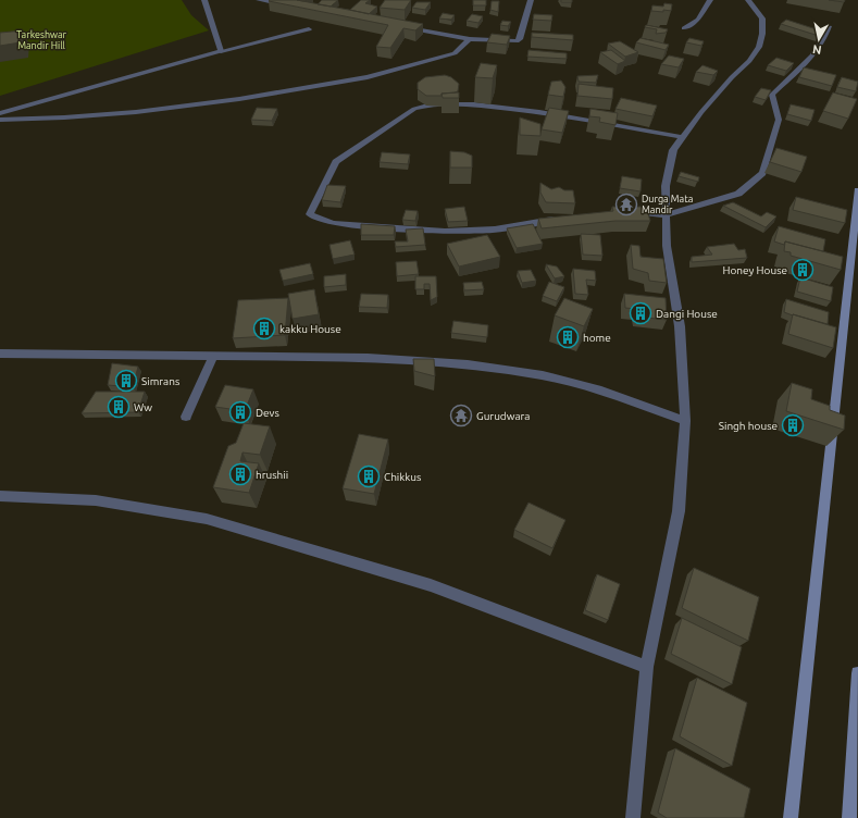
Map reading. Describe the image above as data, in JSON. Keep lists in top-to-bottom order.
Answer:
{
  "parks": ["Tarkeshwar Mandir Hill"],
  "places": {
    "temple": ["Durga Mata Mandir", "Gurudwara"],
    "building": [
      "Honey House",
      "Dangi House",
      "kakku House",
      "home",
      "Simrans",
      "Ww",
      "Devs",
      "Singh house",
      "hrushii",
      "Chikkus"
    ]
  },
  "north": "bottom"
}
